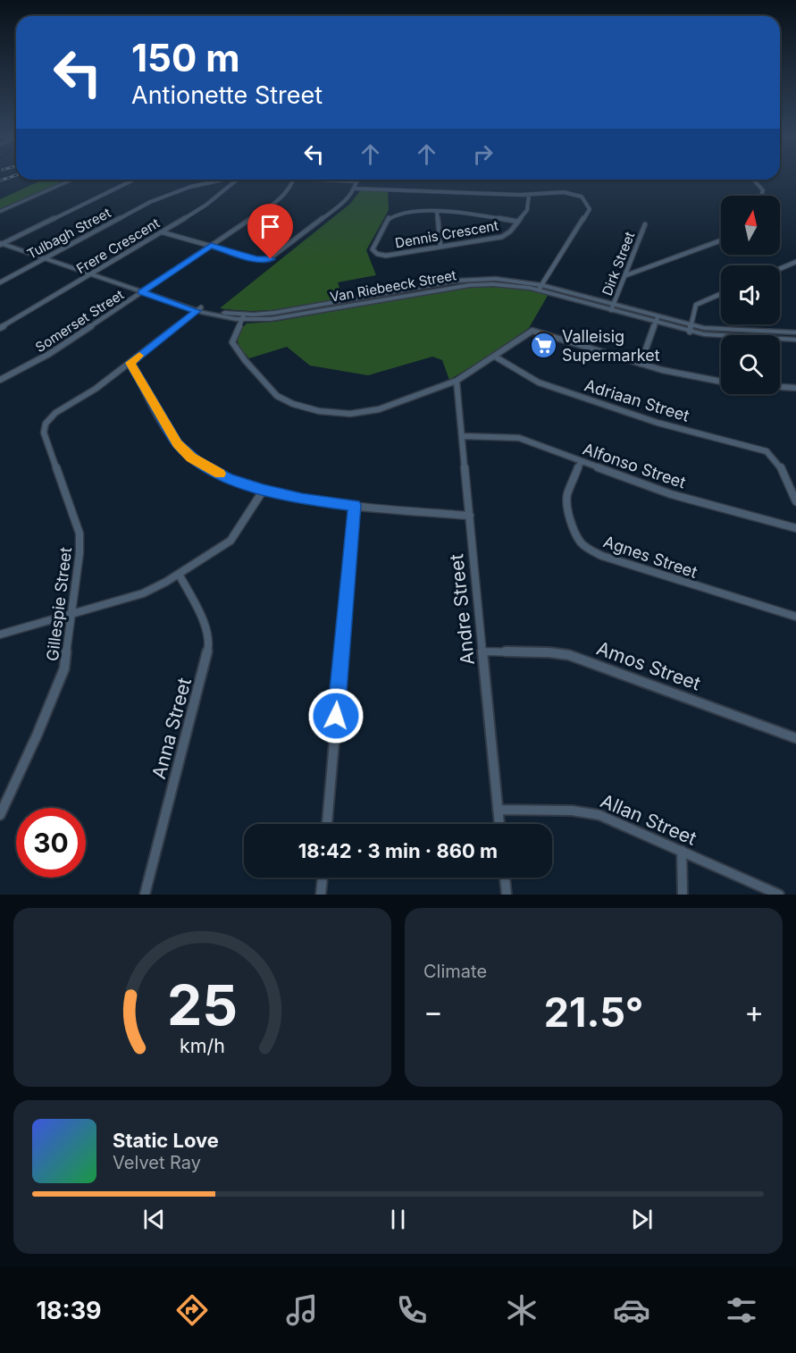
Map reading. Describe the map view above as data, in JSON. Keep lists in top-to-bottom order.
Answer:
{
  "streets": {
    "street": [
      "Tulbagh Street",
      "Dennis Crescent",
      "Frere Crescent",
      "Dirk Street",
      "Van Riebeeck Street",
      "Somerset Street",
      "Adriaan Street",
      "Alfonso Street",
      "Agnes Street",
      "Gillespie Street",
      "Andre Street",
      "Amos Street",
      "Anna Street",
      "Allan Street"
    ]
  },
  "crossings": [
    ["Tulbagh Street", "Van Riebeeck Street"],
    ["Frere Crescent", "Van Riebeeck Street"],
    ["Dirk Street", "Van Riebeeck Street"],
    ["Van Riebeeck Street", "Somerset Street"],
    ["Van Riebeeck Street", "Gillespie Street"],
    ["Alfonso Street", "Agnes Street"],
    ["Alfonso Street", "Andre Street"],
    ["Andre Street", "Amos Street"],
    ["Andre Street", "Allan Street"]
  ],
  "places": {
    "supermarket": ["Valleisig Supermarket"]
  },
  "north": "top",
  "page": {
    "turn": ["150 m", "Antionette Street"],
    "limit": "30",
    "trip": "18:42 · 3 min · 860 m",
    "tile": "Climate",
    "heat": ["−", "21.5°", "+"],
    "song": ["Static Love", "Velvet Ray"],
    "tabs": "18:39",
    "gauge": ["25", "km/h"]
  }
}
